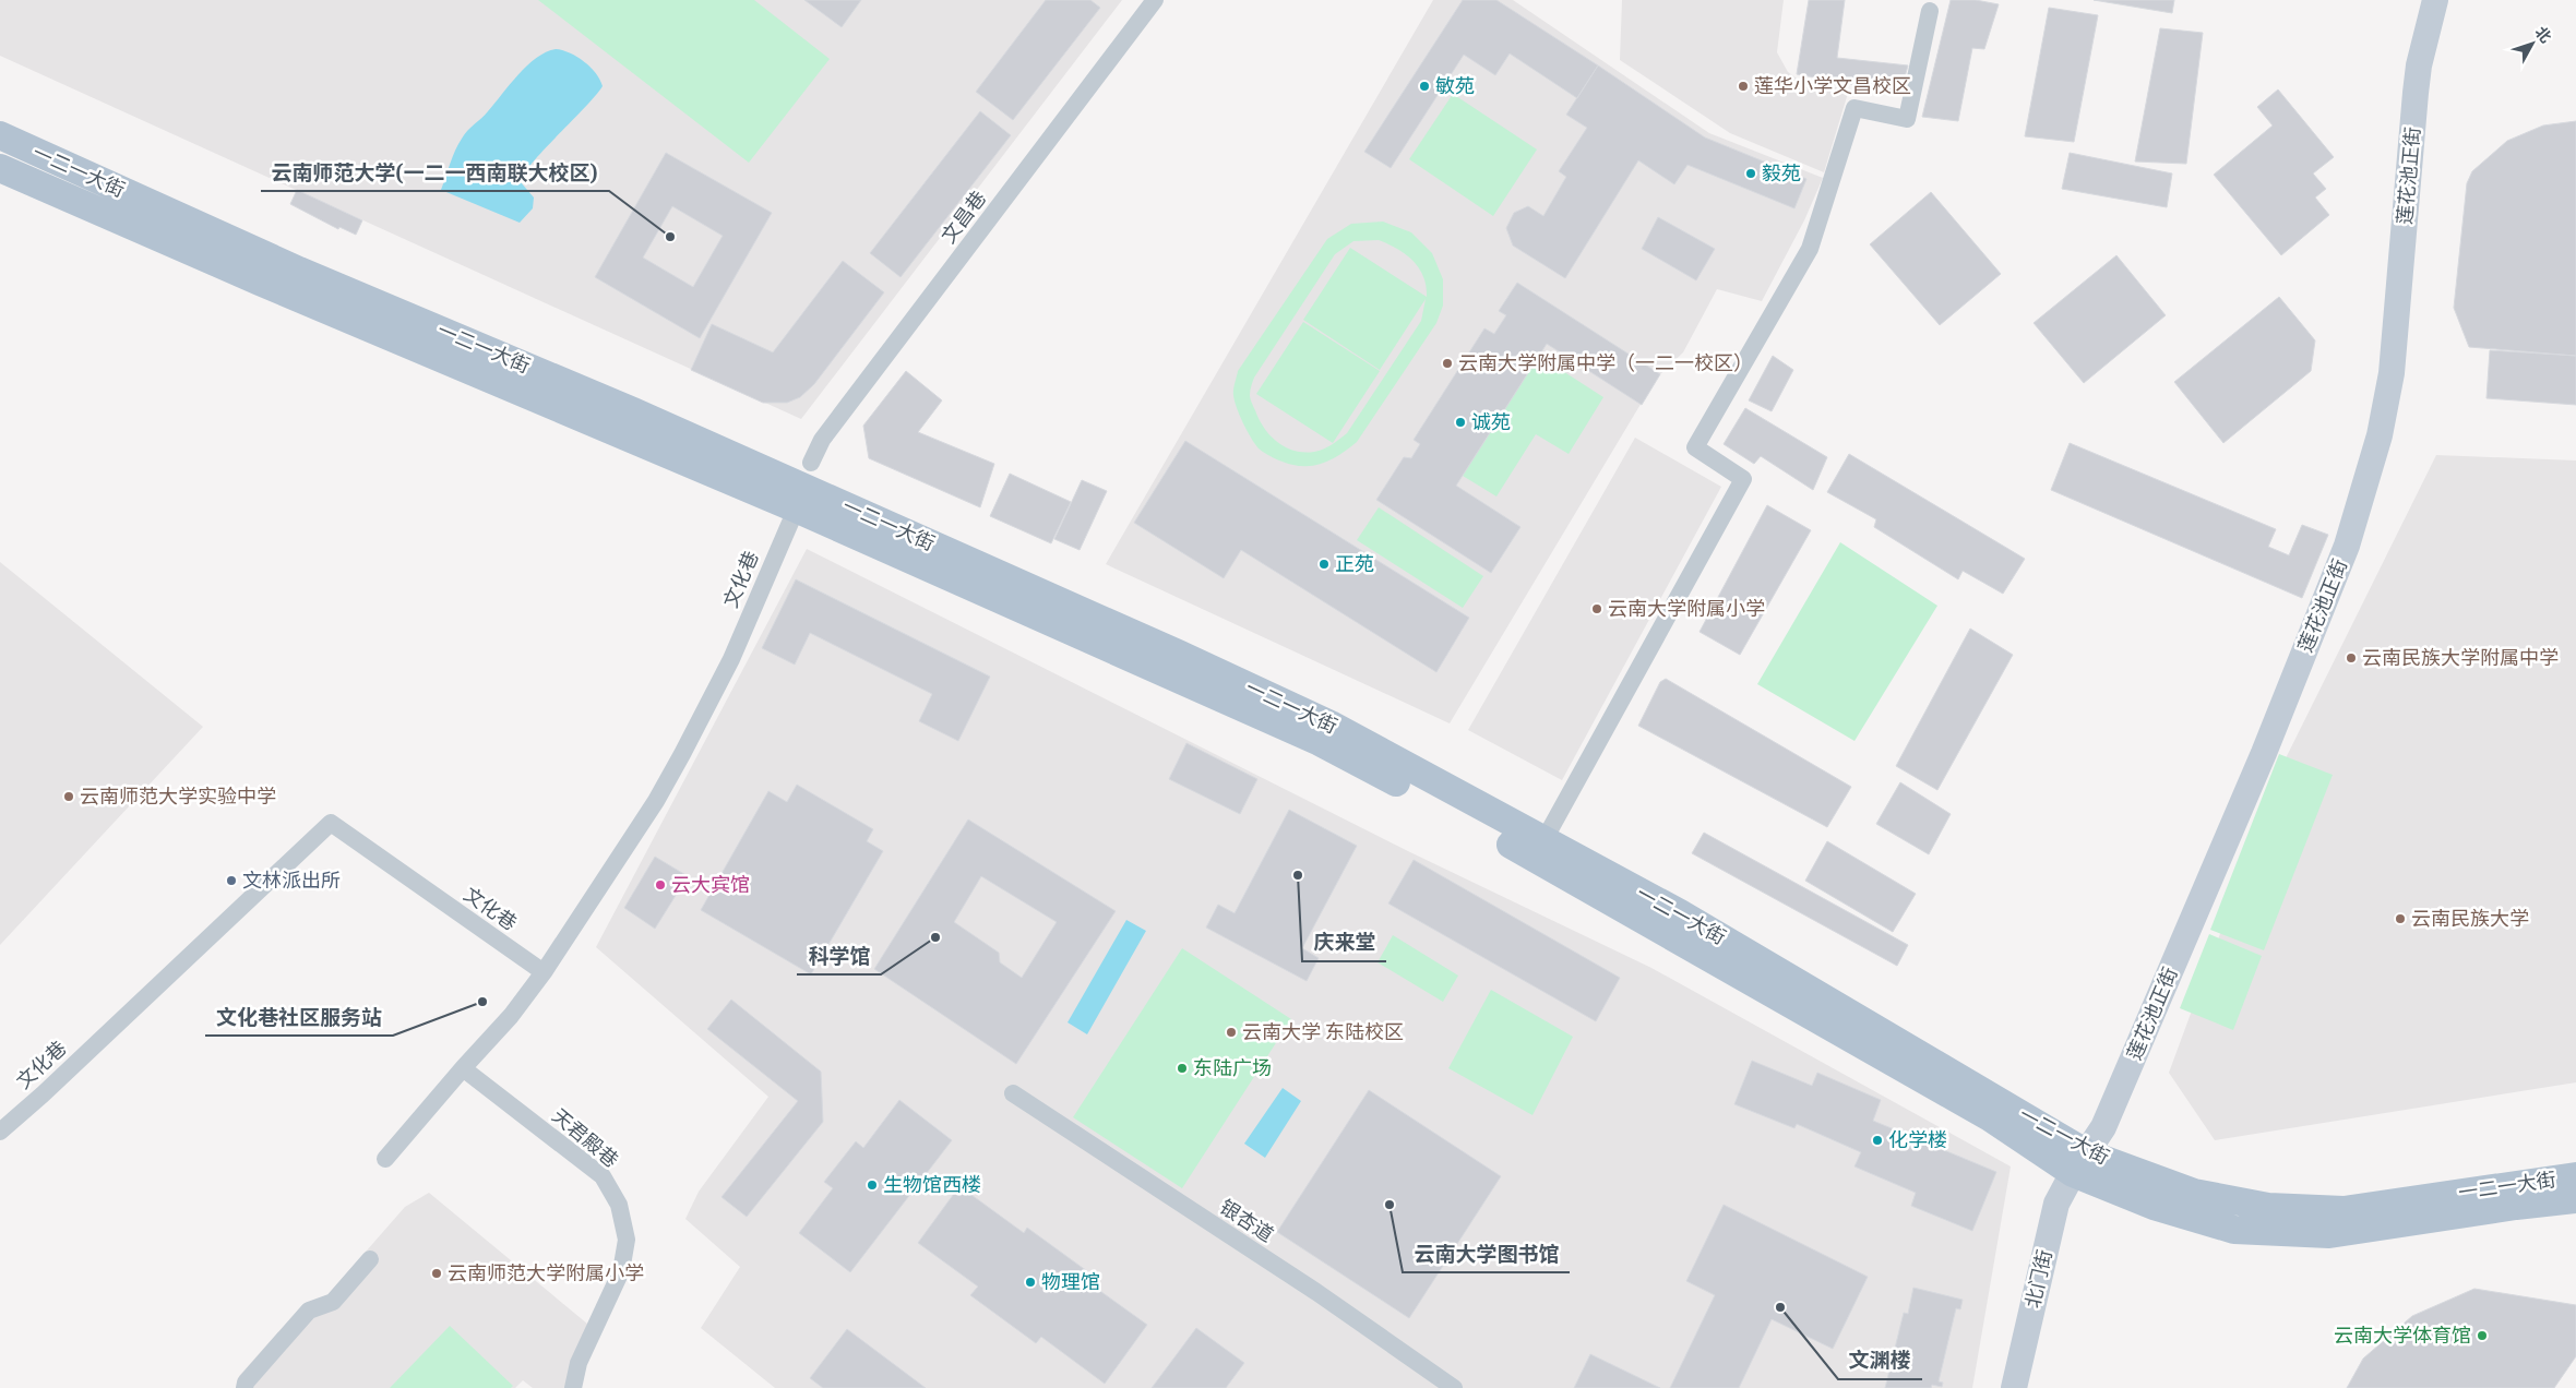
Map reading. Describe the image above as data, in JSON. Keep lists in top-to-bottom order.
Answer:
{
  "streets": {
    "main road": ["一二一大街", "莲花池正街", "北门街"],
    "street": [
      "文昌巷",
      "文化巷",
      "天君殿巷",
      "银杏道"
    ]
  },
  "crossings": [
    ["一二一大街", "莲花池正街"],
    ["一二一大街", "文昌巷"],
    ["一二一大街", "文化巷"],
    ["一二一大街", "北门街"],
    ["莲花池正街", "北门街"],
    ["文昌巷", "文化巷"]
  ],
  "places": [
    "敏苑",
    "莲华小学文昌校区",
    "毅苑",
    "云南师范大学(一二一西南联大校区)",
    "云南大学附属中学（一二一校区）",
    "诚苑",
    "正苑",
    "云南大学附属小学",
    "云南民族大学附属中学",
    "云南师范大学实验中学",
    "庆来堂",
    "文林派出所",
    "云大宾馆",
    "云南民族大学",
    "科学馆",
    "文化巷社区服务站",
    "云南大学 东陆校区",
    "东陆广场",
    "化学楼",
    "生物馆西楼",
    "云南大学图书馆",
    "云南师范大学附属小学",
    "物理馆",
    "文渊楼",
    "云南大学体育馆"
  ],
  "north": "top right"
}
